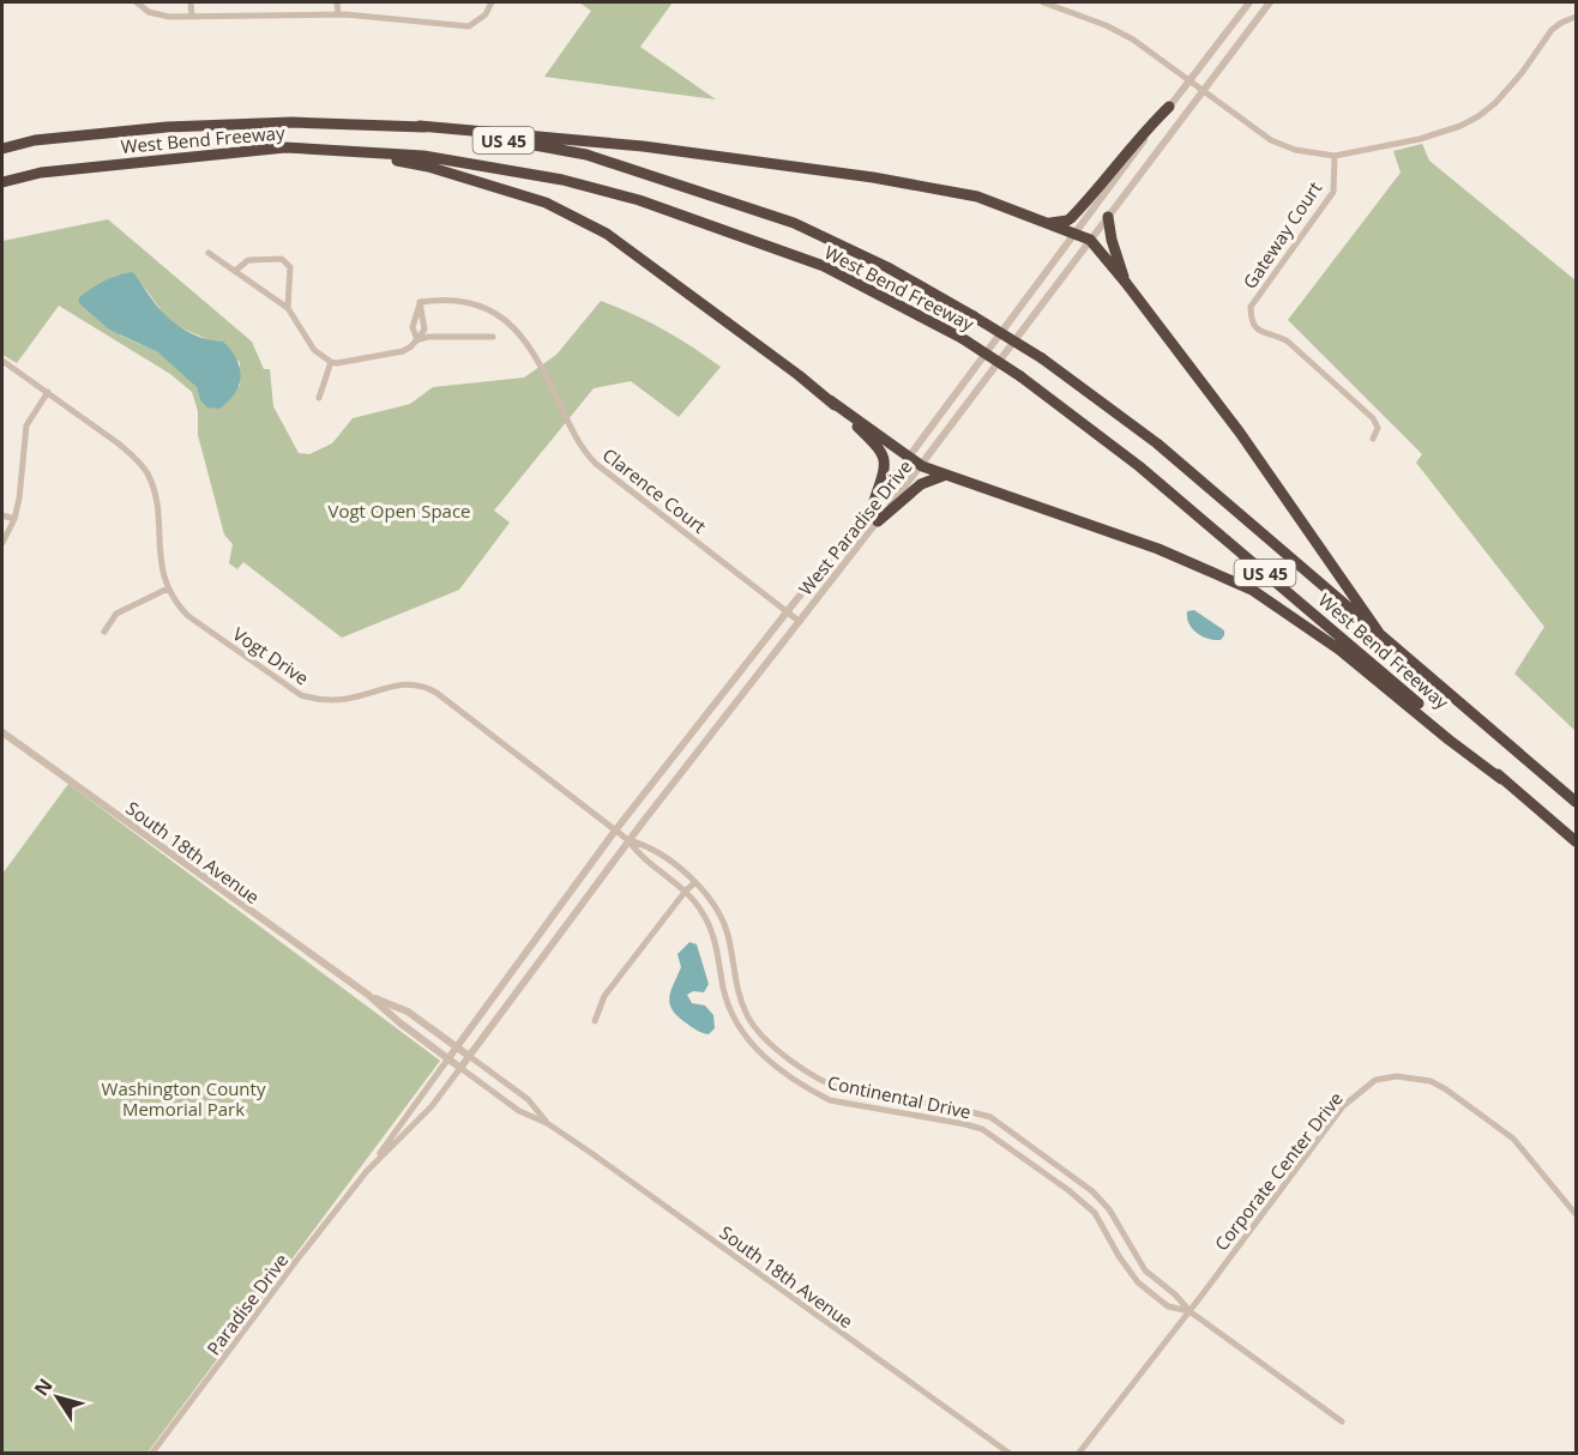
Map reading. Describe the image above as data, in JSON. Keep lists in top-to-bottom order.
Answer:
{
  "streets": {
    "highway": ["West Bend Freeway", "US 45"],
    "street": [
      "Gateway Court",
      "Clarence Court",
      "West Paradise Drive",
      "Vogt Drive",
      "South 18th Avenue",
      "Continental Drive",
      "Corporate Center Drive",
      "Paradise Drive"
    ]
  },
  "crossings": [
    ["Clarence Court", "West Paradise Drive"],
    ["West Paradise Drive", "Vogt Drive"],
    ["West Paradise Drive", "South 18th Avenue"],
    ["West Paradise Drive", "Continental Drive"],
    ["West Paradise Drive", "Paradise Drive"],
    ["Vogt Drive", "Continental Drive"],
    ["South 18th Avenue", "Paradise Drive"],
    ["Continental Drive", "Corporate Center Drive"]
  ],
  "parks": ["Vogt Open Space", "Washington County Memorial Park"],
  "north": "top left"
}
